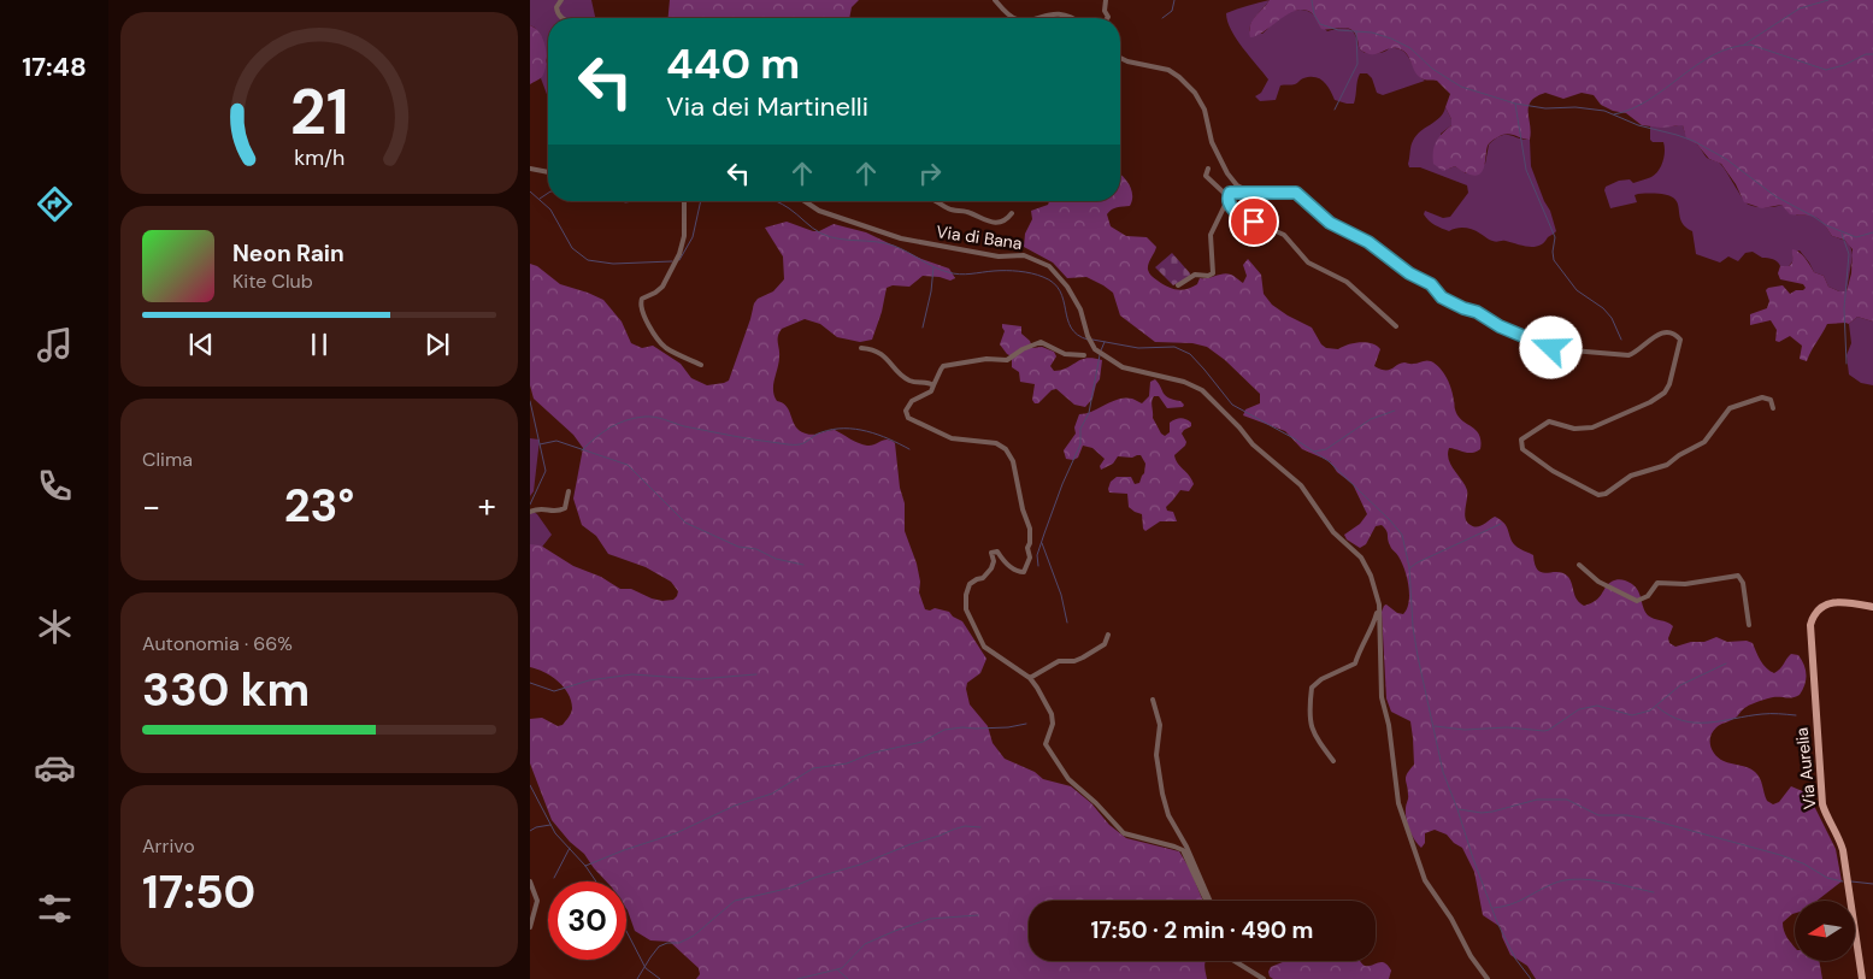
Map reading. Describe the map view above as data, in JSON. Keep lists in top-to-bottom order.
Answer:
{
  "streets": {
    "main road": ["Via Aurelia"],
    "street": ["Via di Bana"]
  },
  "north": "left",
  "page": {
    "tabs": "17:48",
    "turn": ["440 m", "Via dei Martinelli"],
    "song": ["Neon Rain", "Kite Club"],
    "tile": [
      "Clima",
      ["Autonomia · 66%", "330 km"],
      ["Arrivo", "17:50"]
    ],
    "heat": ["−", "23°", "+"],
    "limit": "30",
    "trip": "17:50 · 2 min · 490 m",
    "gauge": ["21", "km/h"]
  }
}
